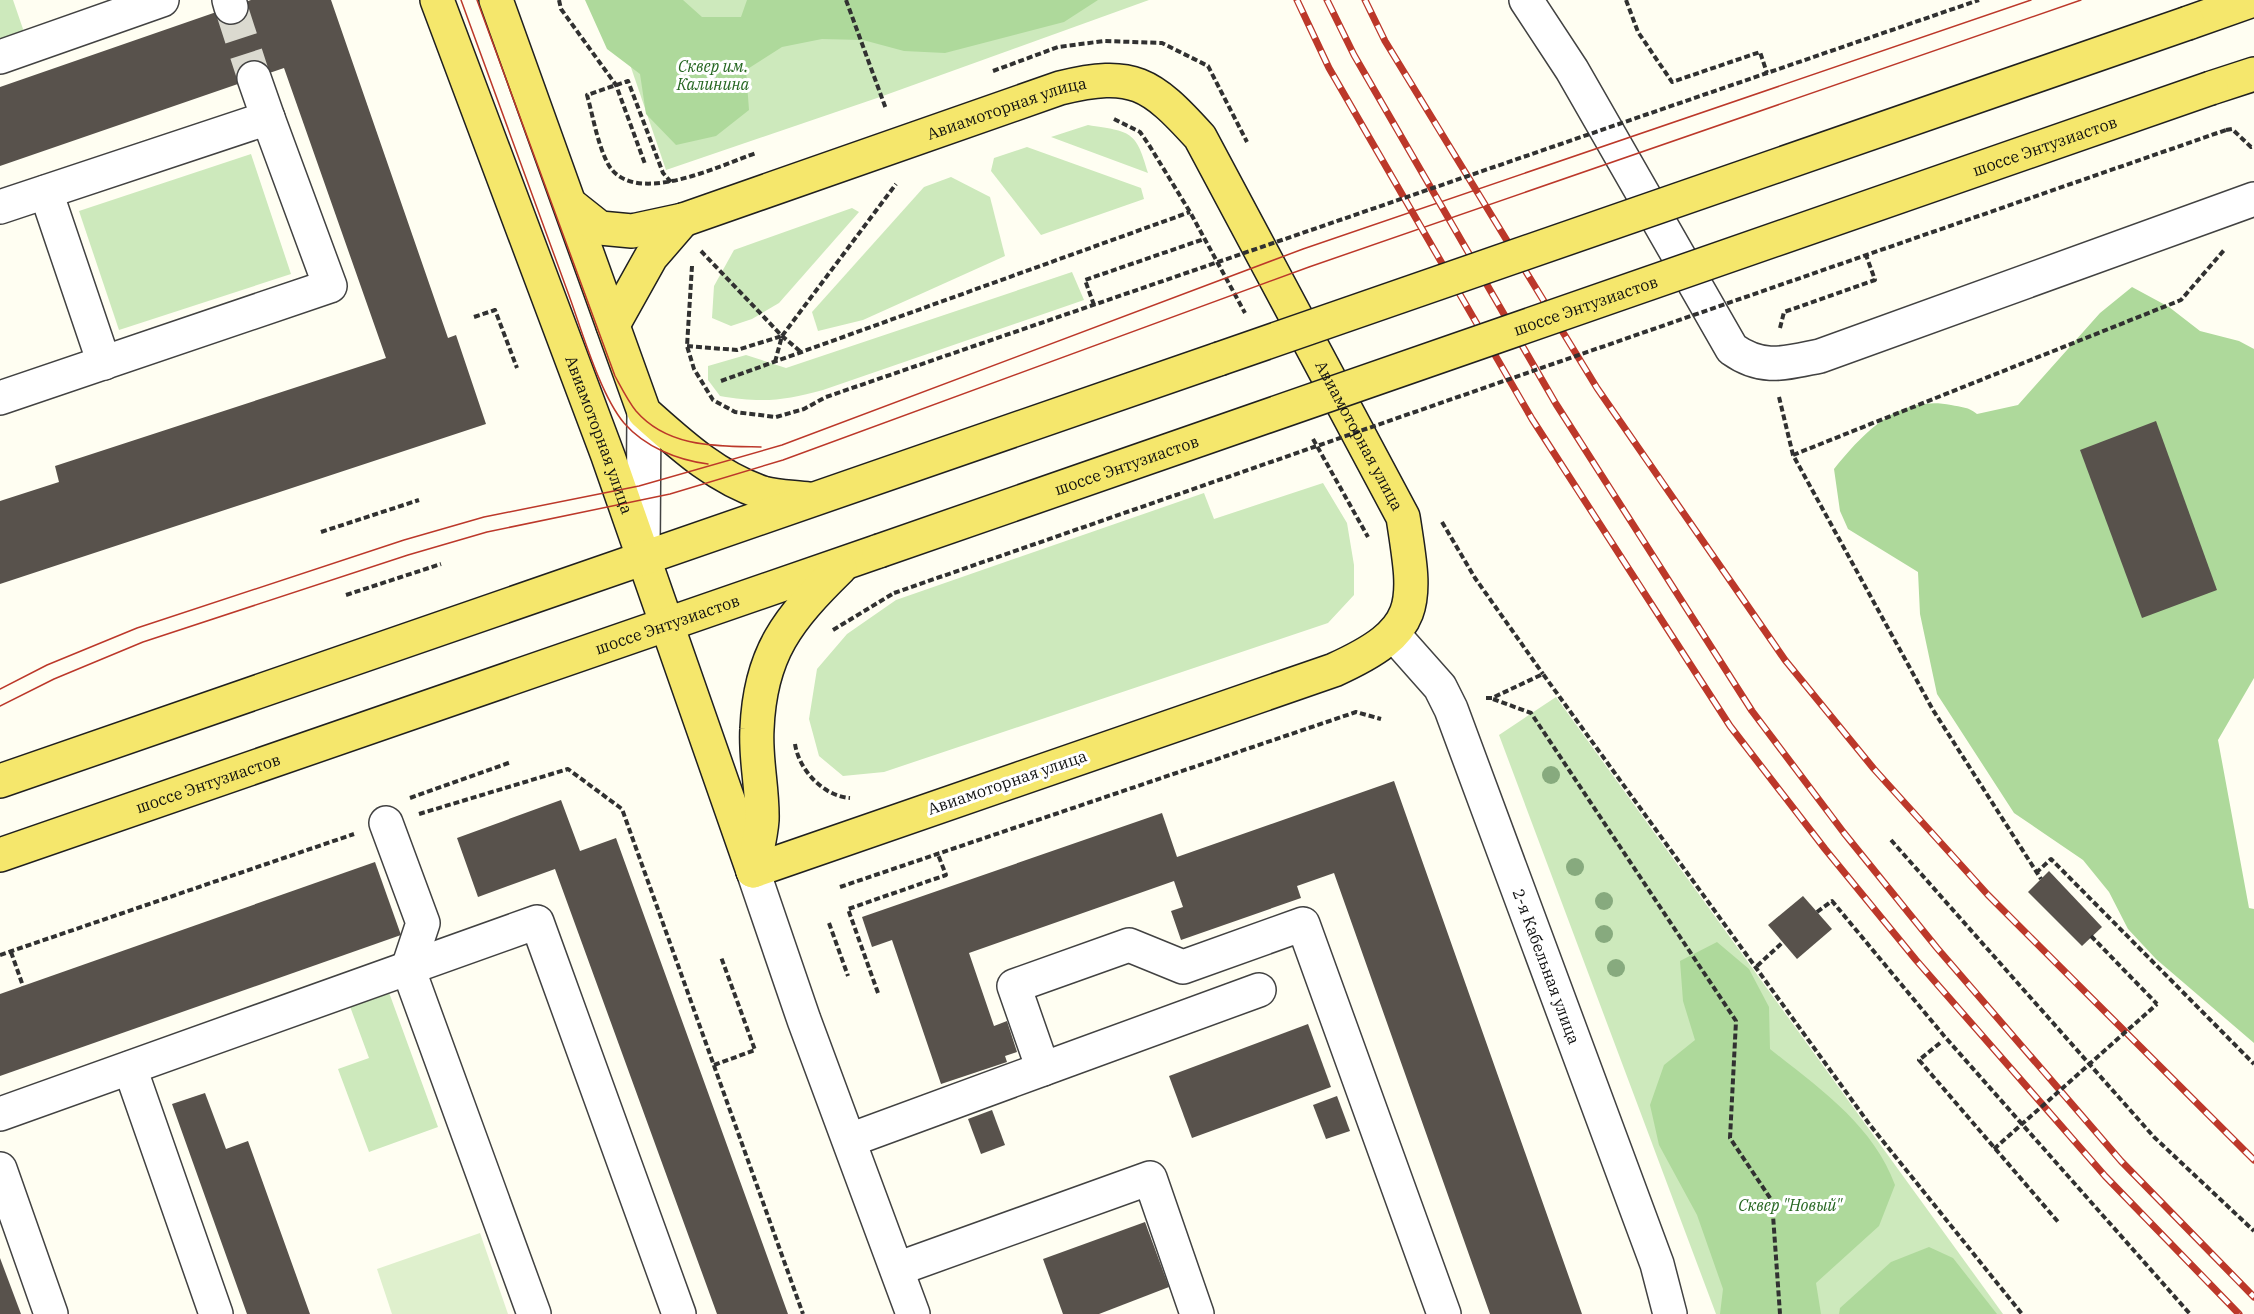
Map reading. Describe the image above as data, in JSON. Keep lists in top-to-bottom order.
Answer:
{
  "streets": {
    "main road": ["Авиамоторная улица", "шоссе Энтузиастов"],
    "street": ["2-я Кабельная улица"]
  },
  "crossings": [
    ["Авиамоторная улица", "шоссе Энтузиастов"],
    ["Авиамоторная улица", "2-я Кабельная улица"]
  ],
  "parks": ["Сквер им. Калинина", "Сквер \"Новый\""]
}
